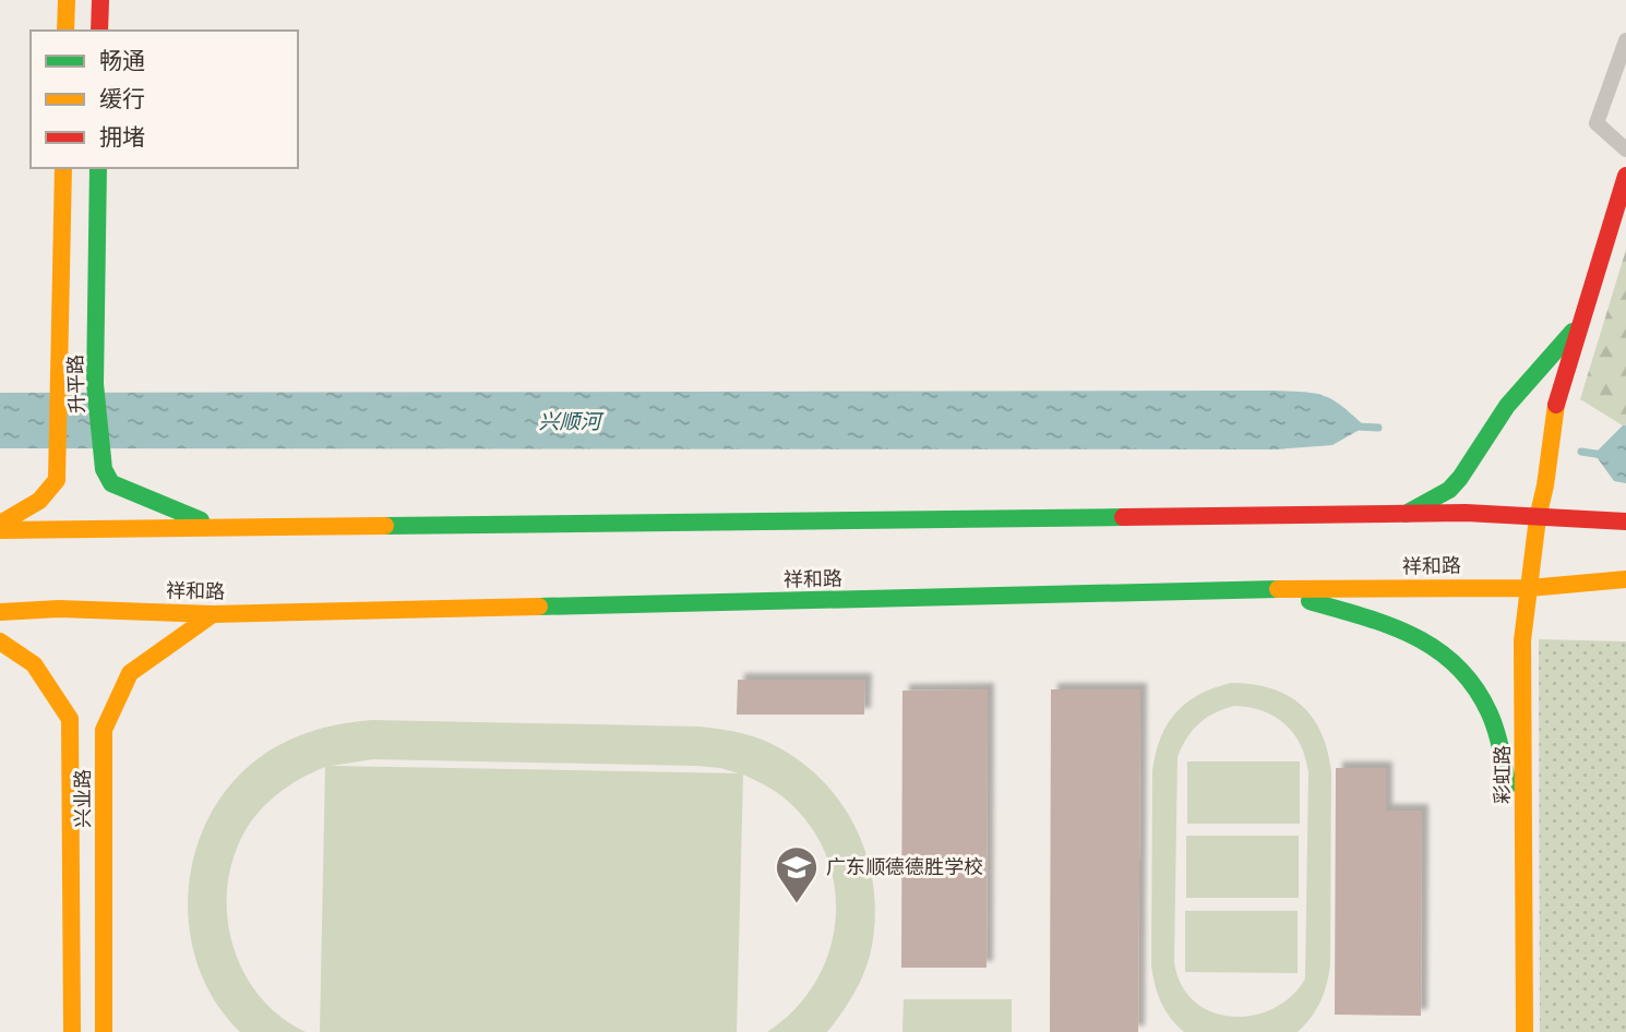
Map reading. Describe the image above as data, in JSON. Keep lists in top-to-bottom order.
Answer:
{
  "streets": {
    "main road": [
      "升平路",
      "祥和路",
      "彩虹路",
      "兴业路"
    ]
  },
  "crossings": [
    ["祥和路", "彩虹路"],
    ["祥和路", "兴业路"]
  ],
  "water": ["兴顺河"],
  "places": {
    "school or university": ["广东顺德德胜学校"]
  },
  "legend": ["畅通", "缓行", "拥堵"]
}
